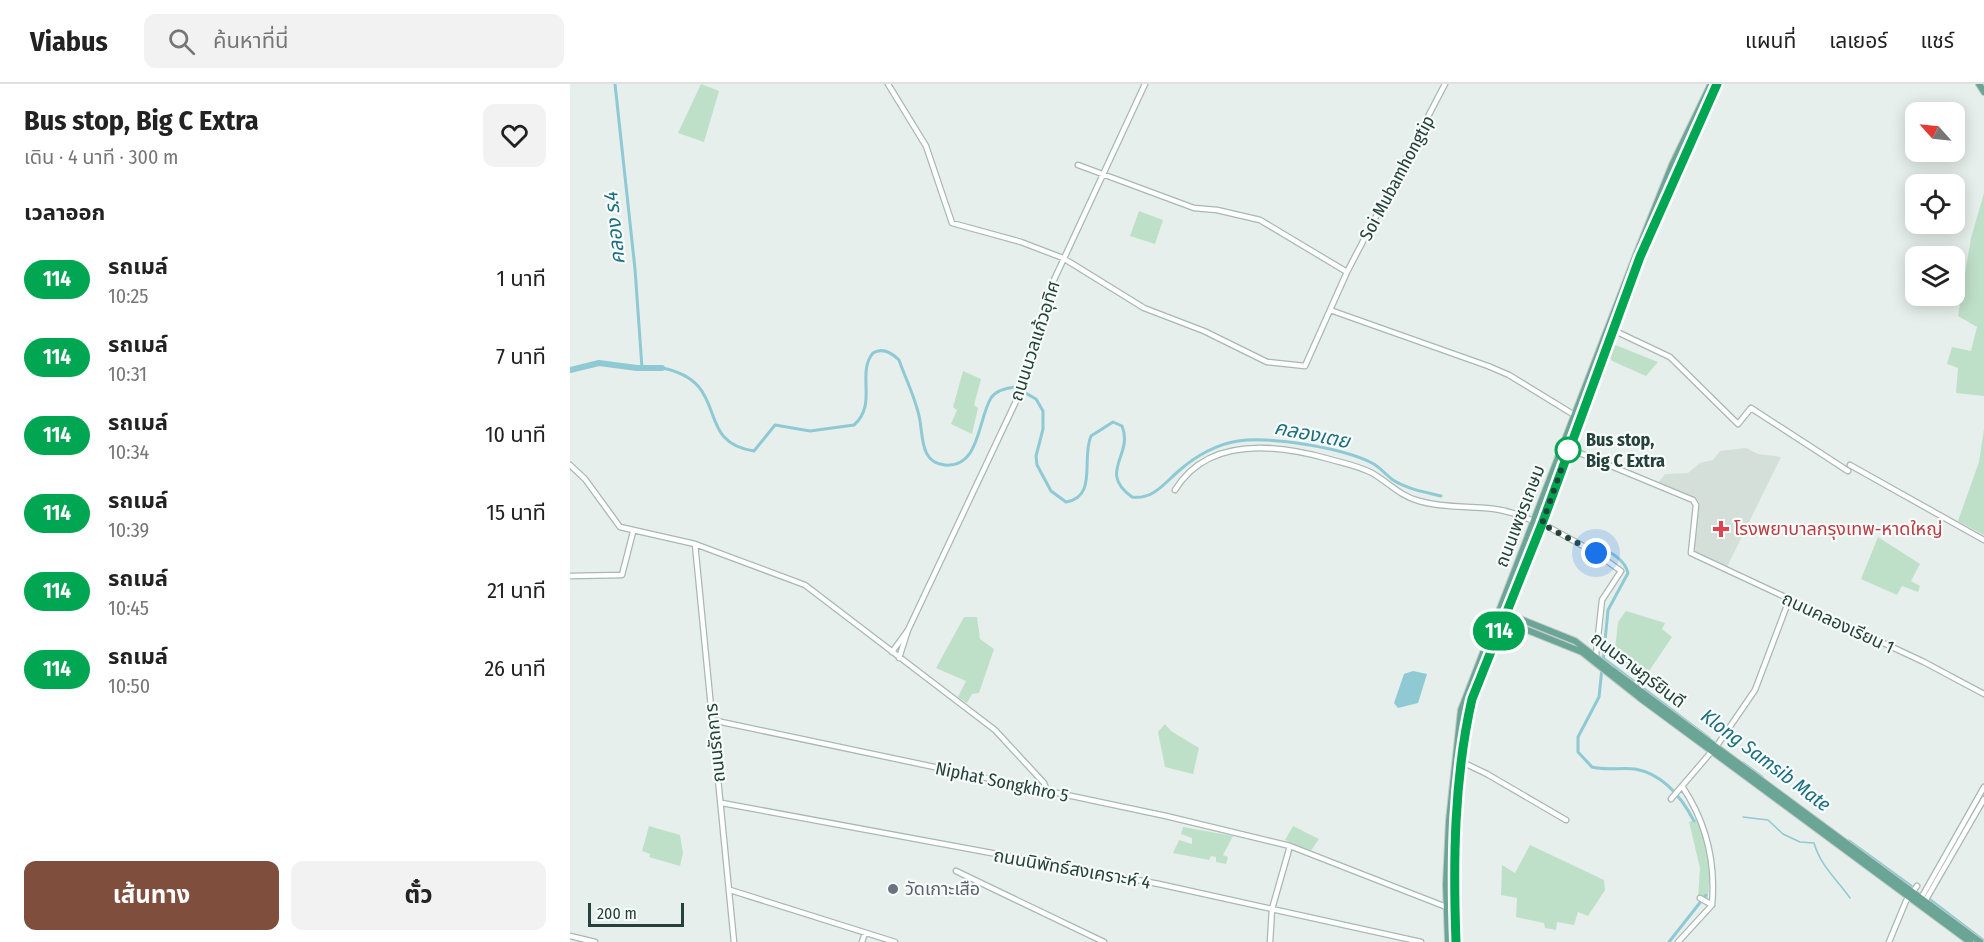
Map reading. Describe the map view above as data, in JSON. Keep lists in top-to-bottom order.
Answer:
{
  "streets": {
    "main road": ["ถนนเพชรเกษม", "ถนนราษฎร์ยินดี"],
    "street": [
      "Soi Mubamhongtip",
      "ถนนนวลแก้วอุทิศ",
      "ถนนคลองเรียน 1",
      "ถนนรัถการ",
      "Niphat Songkhro 5",
      "ถนนนิพัทธ์สงเคราะห์ 4"
    ]
  },
  "crossings": [
    ["Soi Mubamhongtip", "ถนนนวลแก้วอุทิศ"],
    ["ถนนเพชรเกษม", "ถนนคลองเรียน 1"],
    ["ถนนเพชรเกษม", "ถนนราษฎร์ยินดี"],
    ["ถนนเพชรเกษม", "Niphat Songkhro 5"],
    ["ถนนรัถการ", "Niphat Songkhro 5"],
    ["ถนนรัถการ", "ถนนนิพัทธ์สงเคราะห์ 4"]
  ],
  "water": ["คลอง ร.4", "คลองเตย", "Klong Samsib Mate"],
  "places": {
    "other": ["Bus stop, Big C Extra", "วัดเกาะเสือ"],
    "health": ["โรงพยาบาลกรุงเทพ-หาดใหญ่"]
  },
  "lines": ["bus line 114"],
  "scale_bar": "200 m",
  "north": "top left",
  "page": {
    "header": "Viabus",
    "search": "ค้นหาที่นี่",
    "nav": ["แผนที่", "เลเยอร์", "แชร์"],
    "heading": [
      ["Bus stop, Big C Extra", "เดิน · 4 นาที · 300 m"],
      "เวลาออก"
    ],
    "on_map": "114",
    "list": [
      {
        "mark": "114",
        "name": "รถเมล์",
        "note": "10:25",
        "value": "1 นาที"
      },
      {
        "mark": "114",
        "name": "รถเมล์",
        "note": "10:31",
        "value": "7 นาที"
      },
      {
        "mark": "114",
        "name": "รถเมล์",
        "note": "10:34",
        "value": "10 นาที"
      },
      {
        "mark": "114",
        "name": "รถเมล์",
        "note": "10:39",
        "value": "15 นาที"
      },
      {
        "mark": "114",
        "name": "รถเมล์",
        "note": "10:45",
        "value": "21 นาที"
      },
      {
        "mark": "114",
        "name": "รถเมล์",
        "note": "10:50",
        "value": "26 นาที"
      }
    ],
    "buttons": ["เส้นทาง", "ตั๋ว"],
    "scale": "200 m"
  }
}
